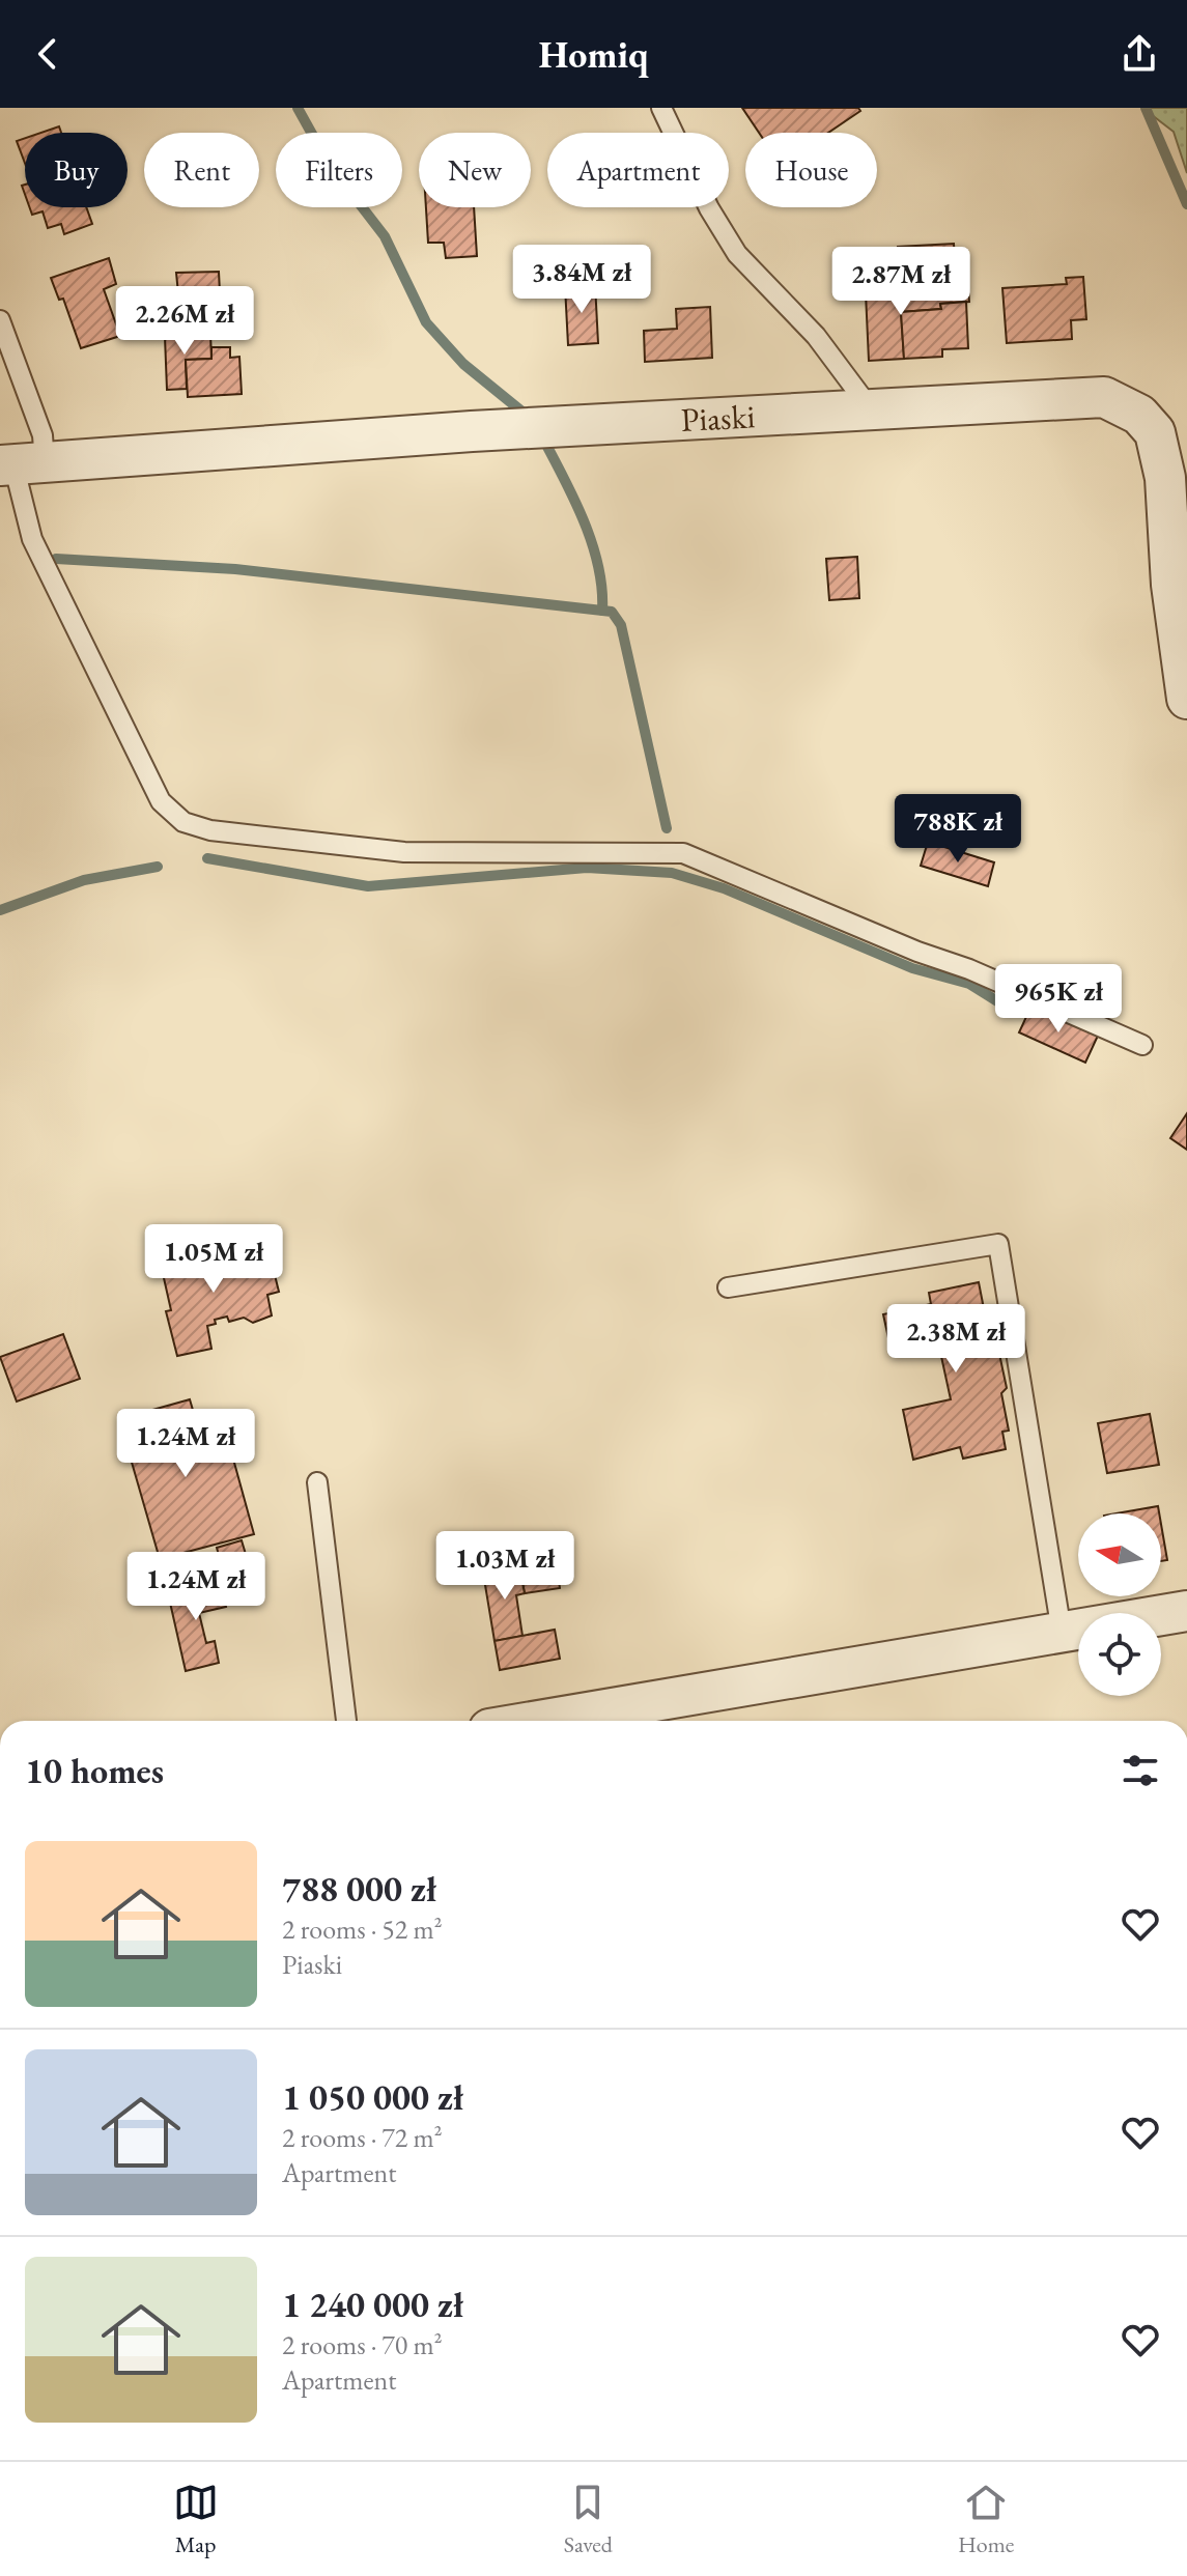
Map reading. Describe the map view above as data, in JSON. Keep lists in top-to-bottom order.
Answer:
{
  "streets": {
    "street": ["Piaski"]
  },
  "north": "left",
  "page": {
    "header": "Homiq",
    "chip": [
      "Buy",
      "Rent",
      "Filters",
      "New",
      "Apartment",
      "House"
    ],
    "price": [
      "3.84M zł",
      "2.87M zł",
      "2.26M zł",
      "788K zł",
      "965K zł",
      "1.05M zł",
      "2.38M zł",
      "1.24M zł",
      "1.03M zł",
      "1.24M zł"
    ],
    "heading": "10 homes",
    "list": [
      {
        "name": "788 000 zł",
        "note": "2 rooms · 52 m² · Piaski"
      },
      {
        "name": "1 050 000 zł",
        "note": "2 rooms · 72 m² · Apartment"
      },
      {
        "name": "1 240 000 zł",
        "note": "2 rooms · 70 m² · Apartment"
      }
    ],
    "tabs": ["Map", "Saved", "Home"]
  }
}
